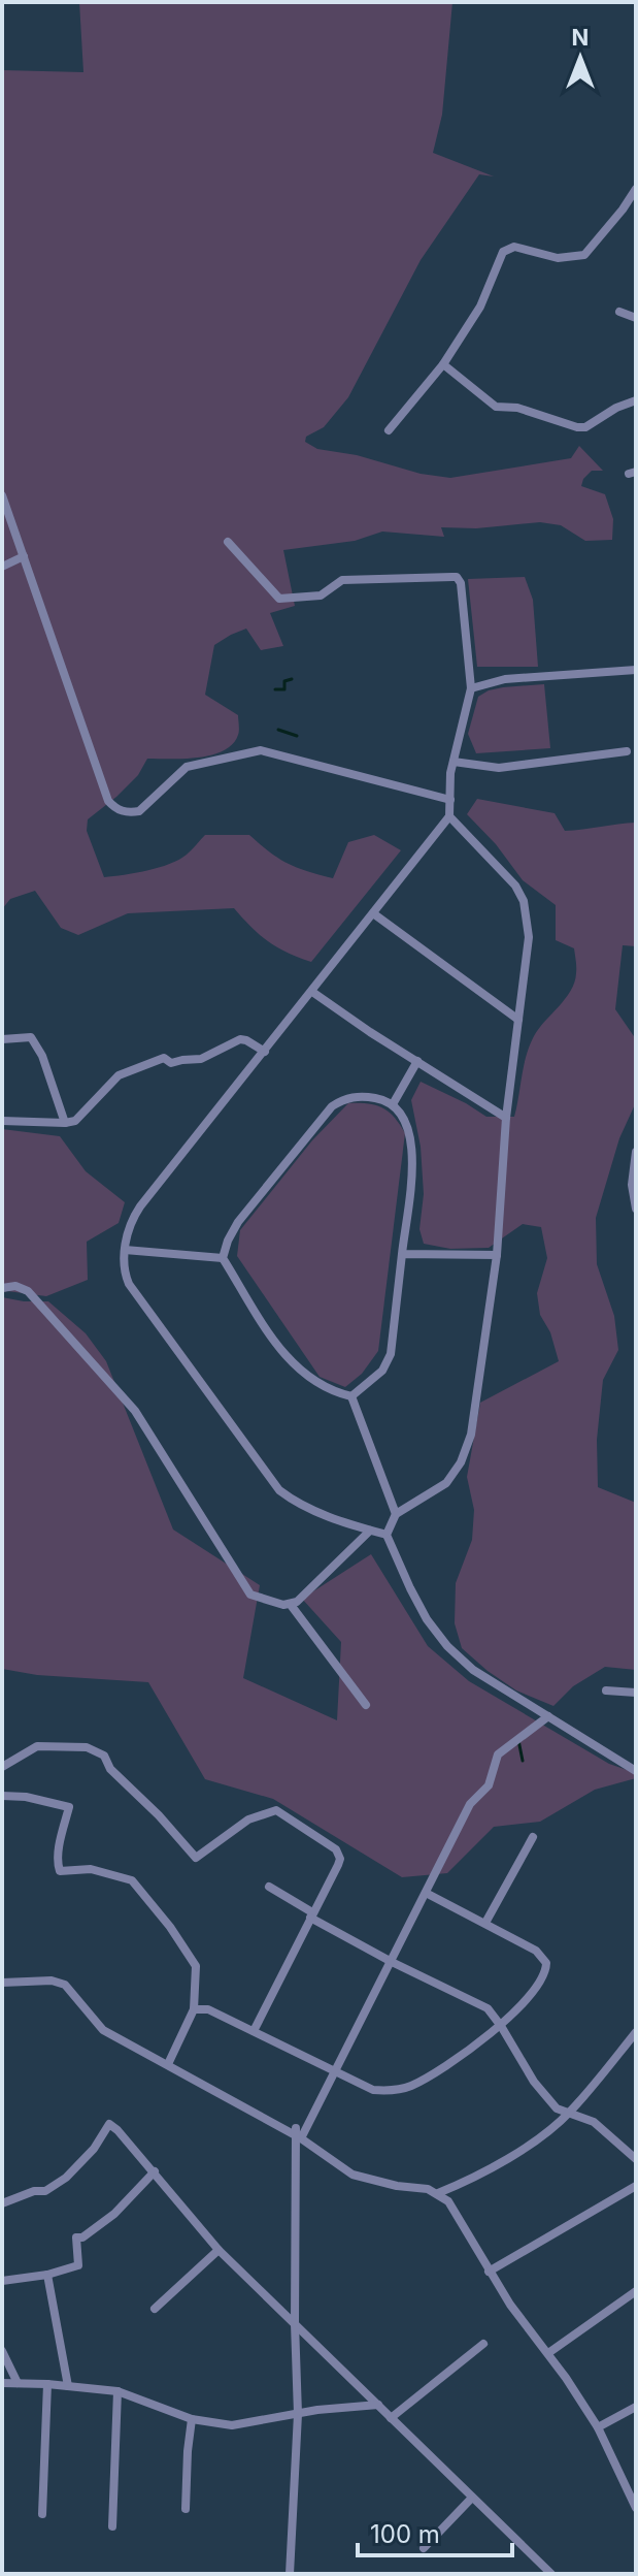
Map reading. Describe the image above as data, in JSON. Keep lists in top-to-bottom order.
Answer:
{
  "scale_bar": "100 m",
  "north": "top"
}
